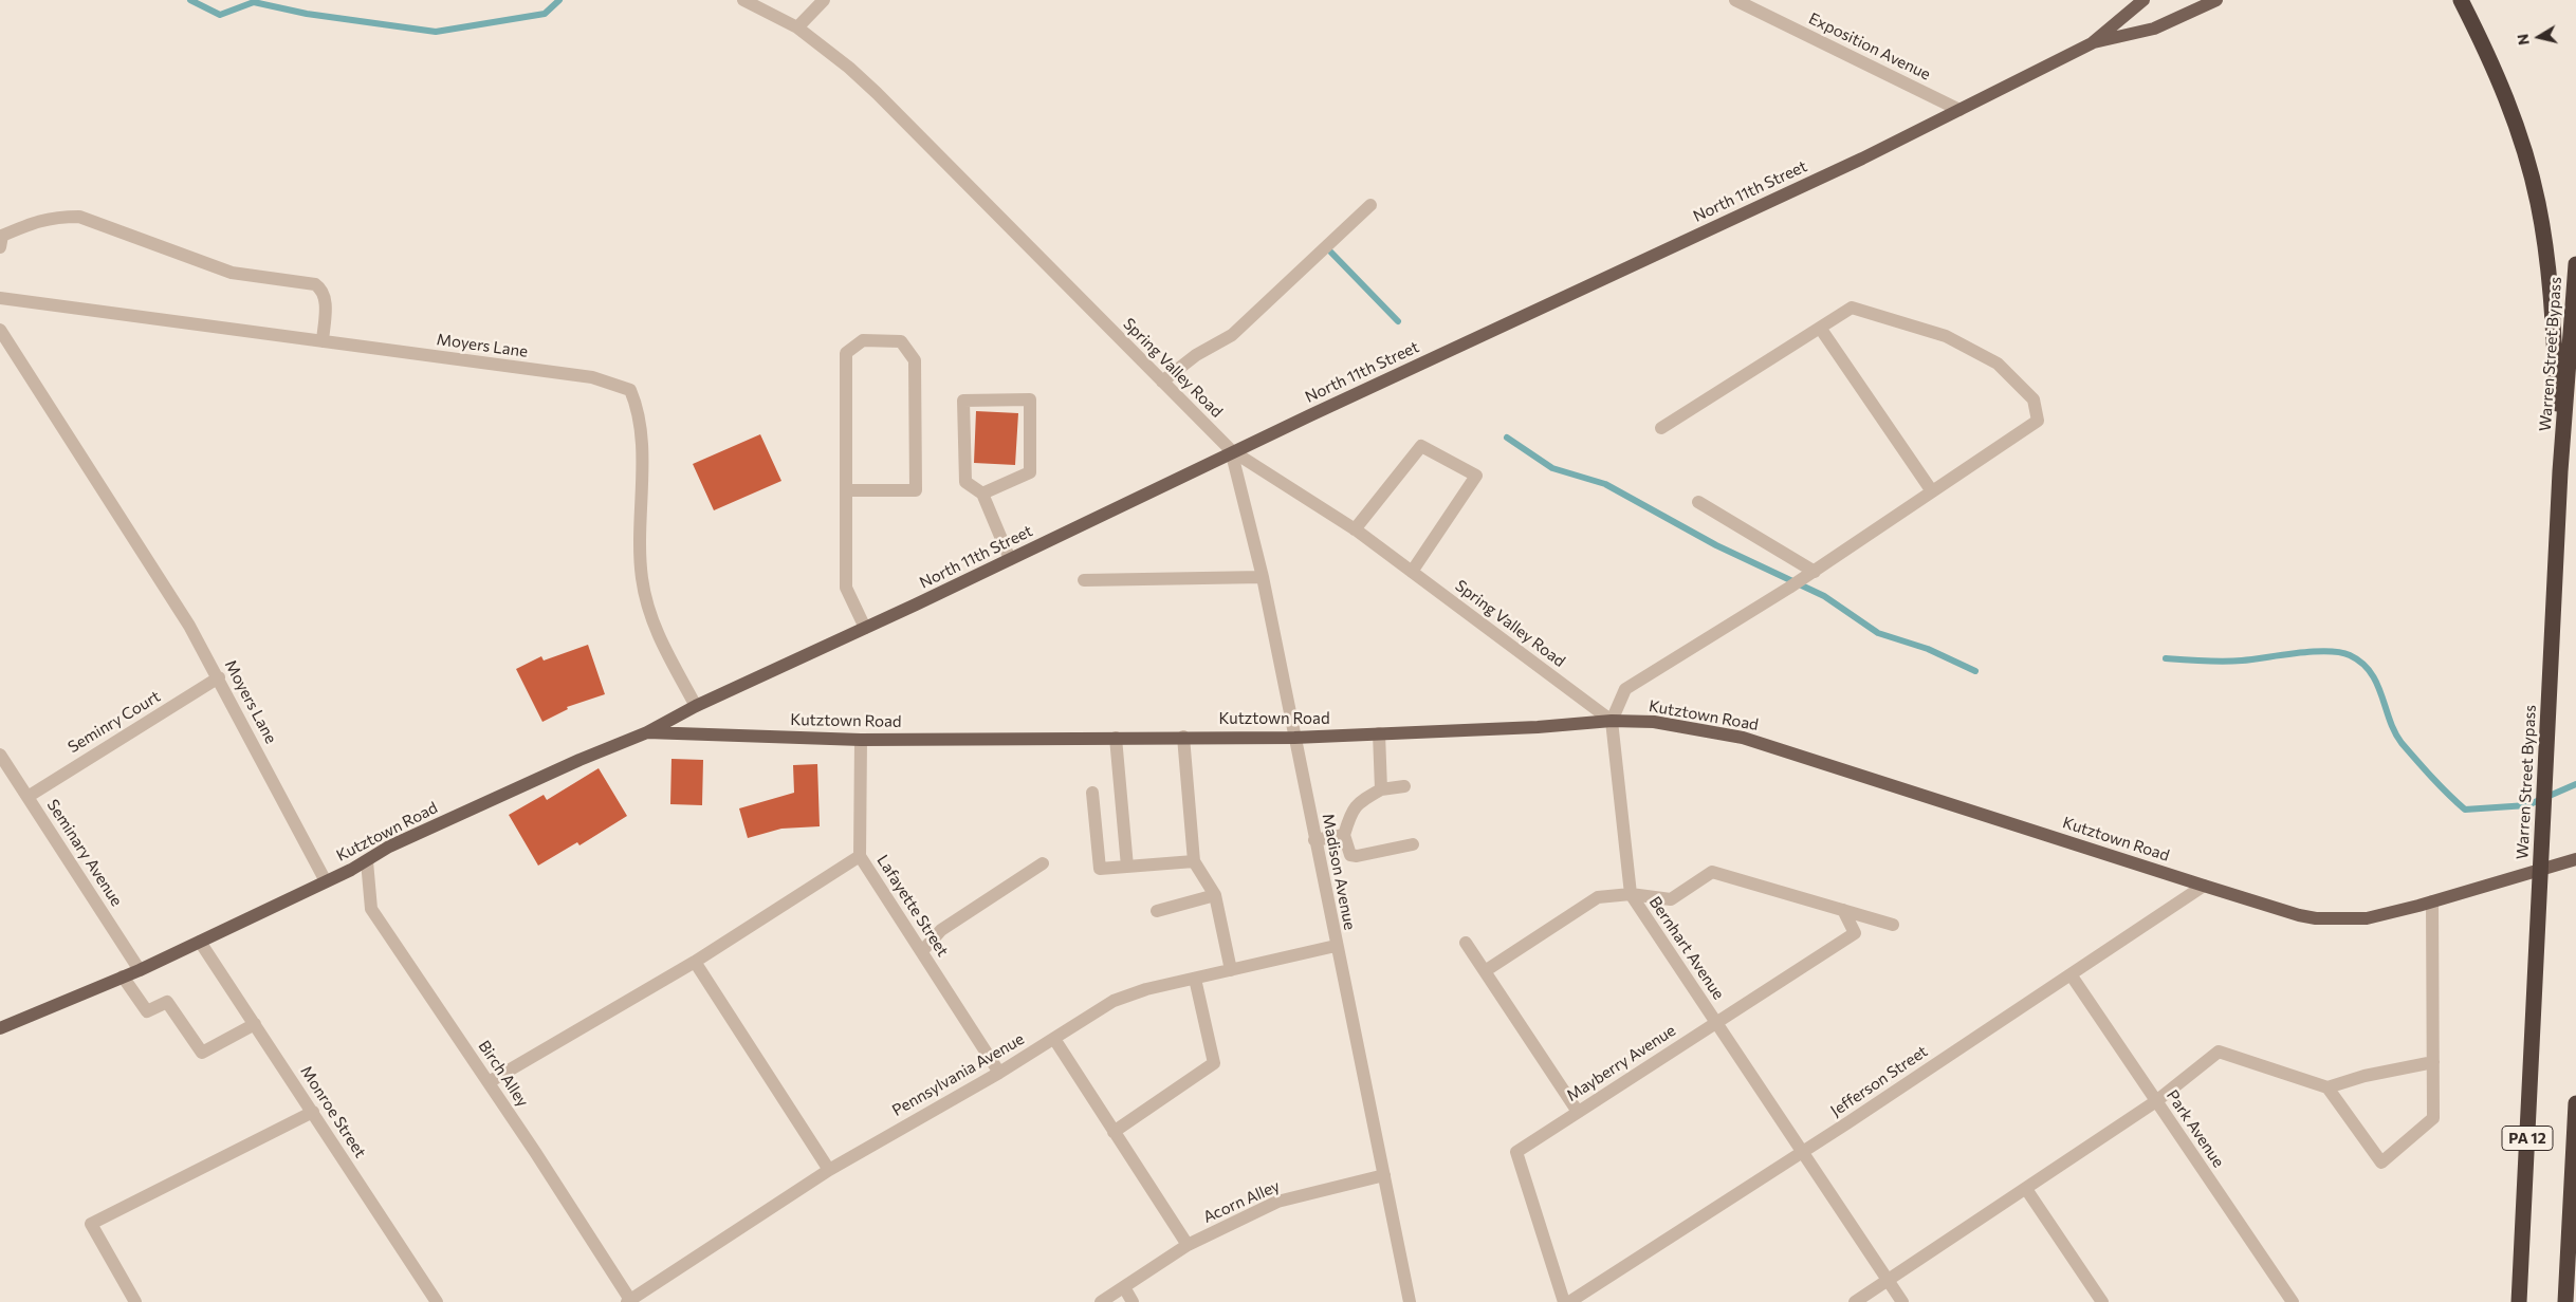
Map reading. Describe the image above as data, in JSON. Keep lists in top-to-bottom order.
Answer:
{
  "streets": {
    "highway": ["Warren Street Bypass", "PA 12"],
    "main road": ["North 11th Street", "Kutztown Road"],
    "street": [
      "Exposition Avenue",
      "Moyers Lane",
      "Spring Valley Road",
      "Seminry Court",
      "Seminary Avenue",
      "Madison Avenue",
      "Lafayette Street",
      "Bernhart Avenue",
      "Mayberry Avenue",
      "Birch Alley",
      "Pennsylvania Avenue",
      "Jefferson Street",
      "Monroe Street",
      "Park Avenue",
      "Acorn Alley"
    ]
  },
  "crossings": [
    ["Exposition Avenue", "North 11th Street"],
    ["North 11th Street", "Moyers Lane"],
    ["North 11th Street", "Kutztown Road"],
    ["Moyers Lane", "Kutztown Road"],
    ["Moyers Lane", "Seminry Court"],
    ["Spring Valley Road", "Kutztown Road"],
    ["Spring Valley Road", "Madison Avenue"],
    ["Spring Valley Road", "Bernhart Avenue"],
    ["Kutztown Road", "Seminary Avenue"],
    ["Kutztown Road", "Madison Avenue"],
    ["Kutztown Road", "Lafayette Street"],
    ["Kutztown Road", "Bernhart Avenue"],
    ["Kutztown Road", "Birch Alley"],
    ["Kutztown Road", "Jefferson Street"],
    ["Kutztown Road", "Monroe Street"],
    ["Seminry Court", "Seminary Avenue"],
    ["Madison Avenue", "Pennsylvania Avenue"],
    ["Madison Avenue", "Acorn Alley"],
    ["Lafayette Street", "Pennsylvania Avenue"],
    ["Bernhart Avenue", "Mayberry Avenue"],
    ["Bernhart Avenue", "Jefferson Street"],
    ["Birch Alley", "Pennsylvania Avenue"],
    ["Jefferson Street", "Park Avenue"]
  ],
  "north": "left"
}
